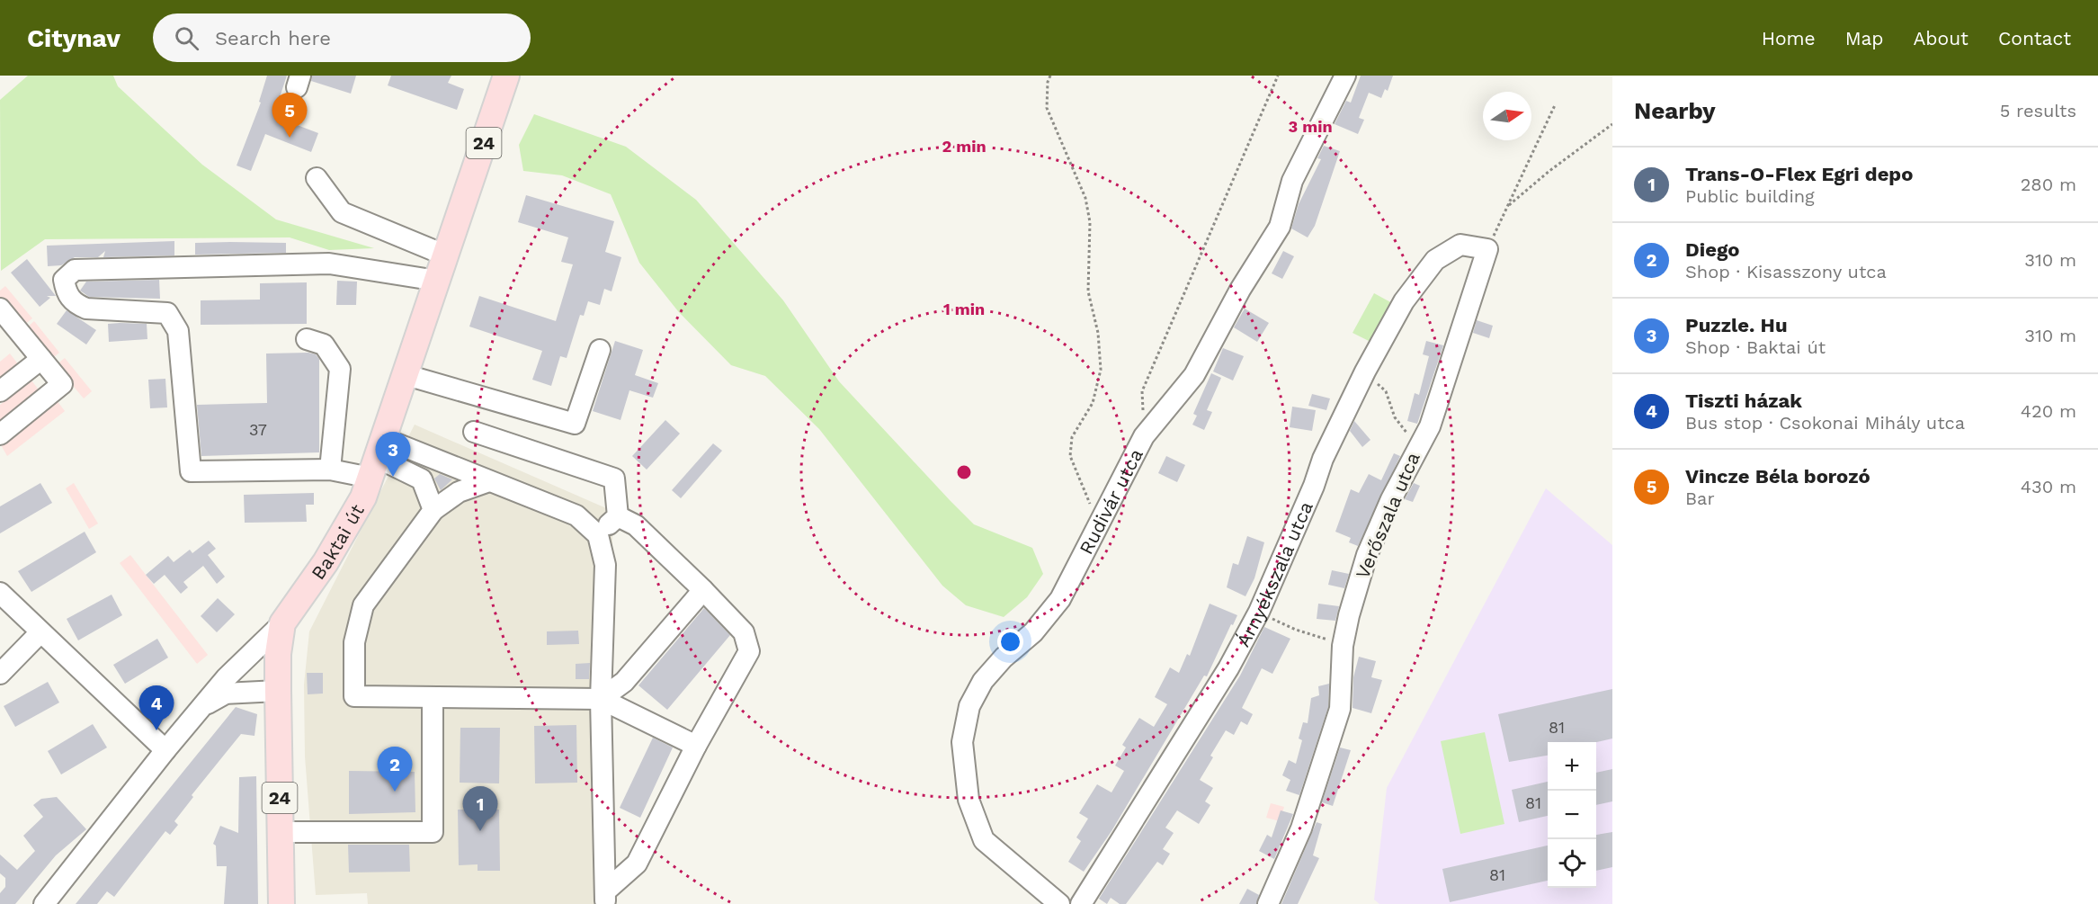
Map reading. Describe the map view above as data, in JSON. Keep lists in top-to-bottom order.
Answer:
{
  "streets": {
    "main road": ["24", "Baktai út"],
    "street": ["Rudivár utca", "Verőszala utca", "Árnyékszala utca"]
  },
  "crossings": [
    ["24", "Baktai út"],
    ["Verőszala utca", "Árnyékszala utca"]
  ],
  "house_numbers": [
    "37",
    "81",
    "81",
    "81"
  ],
  "north": "right",
  "page": {
    "header": "Citynav",
    "search": "Search here",
    "nav": [
      "Home",
      "Map",
      "About",
      "Contact"
    ],
    "heading": ["Nearby", "5 results"],
    "pins": [
      "5",
      "3",
      "4",
      "2",
      "1"
    ],
    "list": [
      {
        "mark": "1",
        "name": "Trans-O-Flex Egri depo",
        "note": "Public building",
        "value": "280 m"
      },
      {
        "mark": "2",
        "name": "Diego",
        "note": "Shop · Kisasszony utca",
        "value": "310 m"
      },
      {
        "mark": "3",
        "name": "Puzzle. Hu",
        "note": "Shop · Baktai út",
        "value": "310 m"
      },
      {
        "mark": "4",
        "name": "Tiszti házak",
        "note": "Bus stop · Csokonai Mihály utca",
        "value": "420 m"
      },
      {
        "mark": "5",
        "name": "Vincze Béla borozó",
        "note": "Bar",
        "value": "430 m"
      }
    ],
    "map_buttons": ["+", "−"]
  },
  "rings": ["3 min", "2 min", "1 min"]
}
